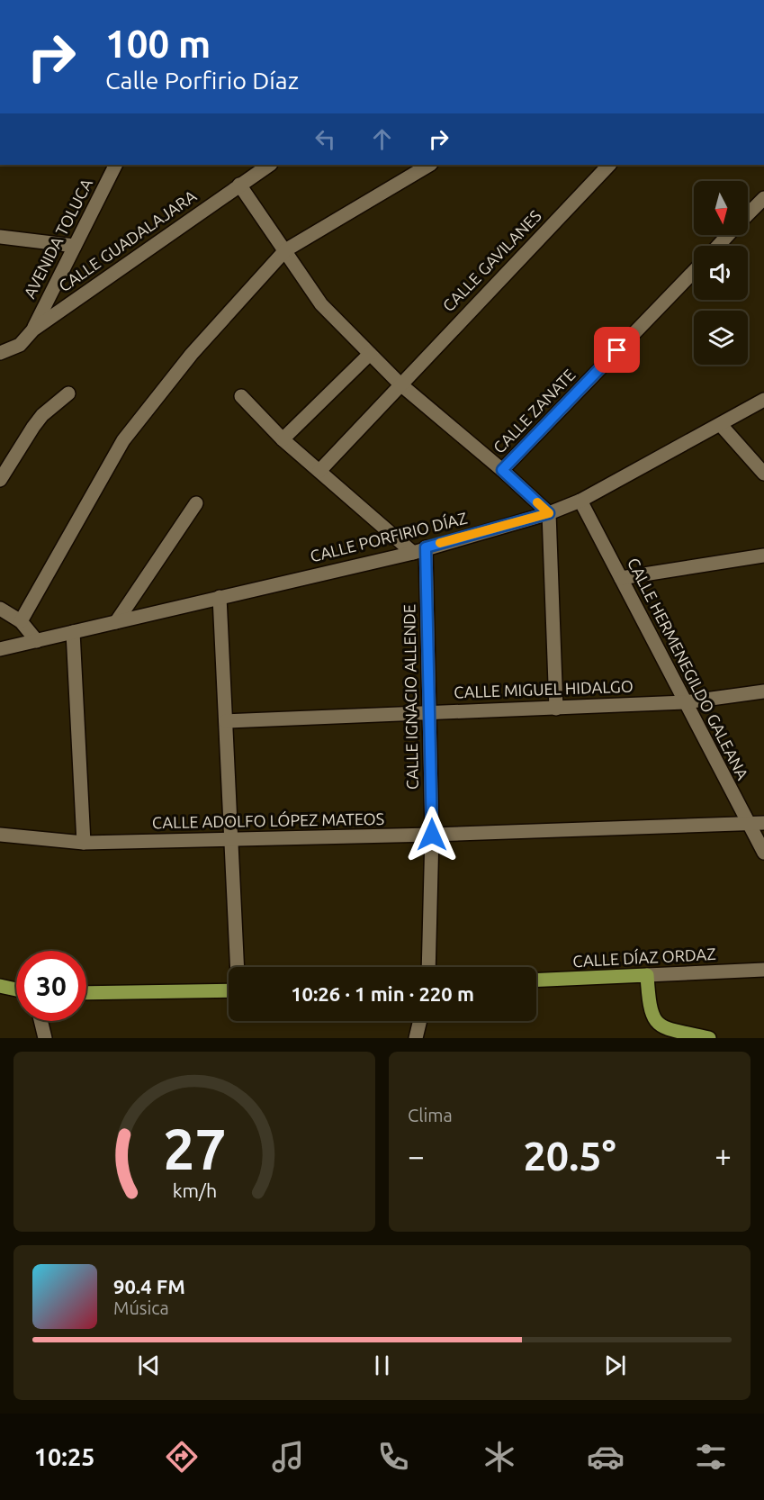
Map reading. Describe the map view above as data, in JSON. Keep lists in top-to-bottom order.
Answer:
{
  "streets": {
    "main road": ["CALLE DÍAZ ORDAZ"],
    "street": [
      "AVENIDA TOLUCA",
      "CALLE GUADALAJARA",
      "CALLE GAVILANES",
      "CALLE ZANATE",
      "CALLE PORFIRIO DÍAZ",
      "CALLE HERMENEGILDO GALEANA",
      "CALLE MIGUEL HIDALGO",
      "CALLE IGNACIO ALLENDE",
      "CALLE ADOLFO LÓPEZ MATEOS"
    ]
  },
  "crossings": [
    ["AVENIDA TOLUCA", "CALLE GUADALAJARA"],
    ["CALLE PORFIRIO DÍAZ", "CALLE HERMENEGILDO GALEANA"],
    ["CALLE PORFIRIO DÍAZ", "CALLE IGNACIO ALLENDE"],
    ["CALLE HERMENEGILDO GALEANA", "CALLE MIGUEL HIDALGO"],
    ["CALLE HERMENEGILDO GALEANA", "CALLE ADOLFO LÓPEZ MATEOS"],
    ["CALLE MIGUEL HIDALGO", "CALLE IGNACIO ALLENDE"],
    ["CALLE IGNACIO ALLENDE", "CALLE ADOLFO LÓPEZ MATEOS"]
  ],
  "north": "bottom",
  "page": {
    "turn": ["100 m", "Calle Porfirio Díaz"],
    "limit": "30",
    "trip": "10:26 · 1 min · 220 m",
    "tile": "Clima",
    "heat": ["−", "20.5°", "+"],
    "song": ["90.4 FM", "Música"],
    "tabs": "10:25",
    "gauge": ["27", "km/h"]
  }
}
